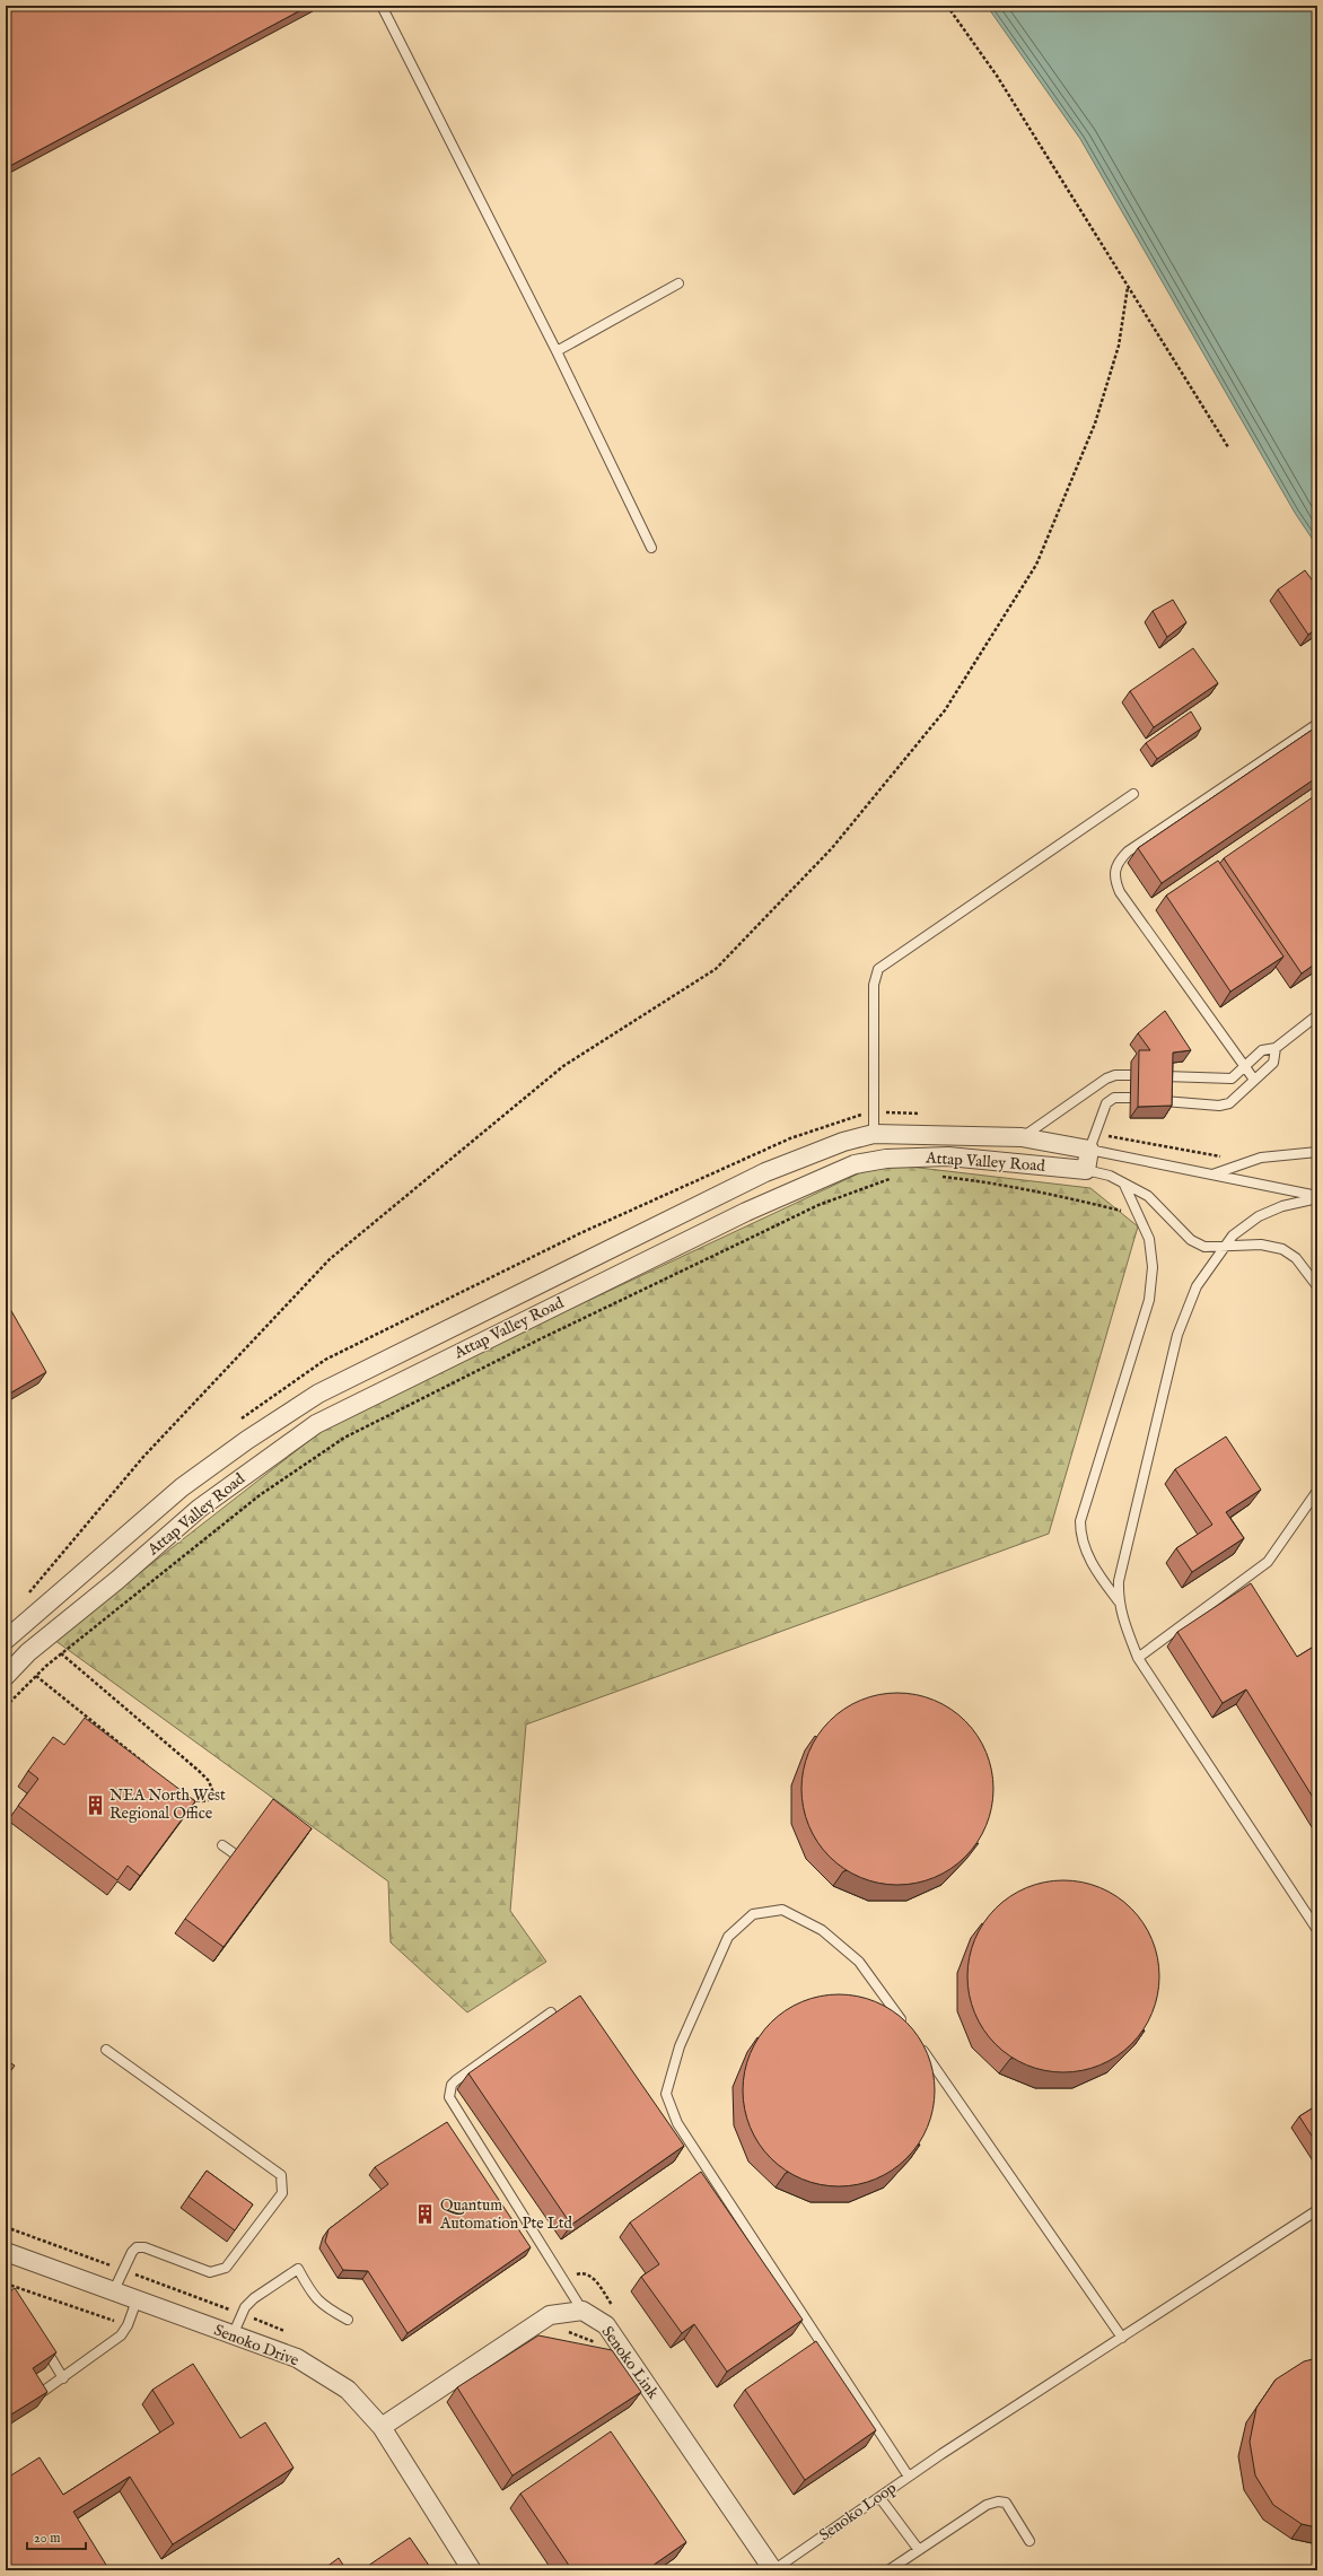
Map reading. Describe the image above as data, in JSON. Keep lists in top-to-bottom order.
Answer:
{
  "streets": {
    "street": ["Attap Valley Road", "Senoko Drive", "Senoko Link"],
    "lane": ["Senoko Loop"]
  },
  "crossings": [
    ["Senoko Link", "Senoko Loop"]
  ],
  "places": {
    "building": ["NEA North West Regional Office", "Quantum Automation Pte Ltd"]
  },
  "scale_bar": "20 m"
}
